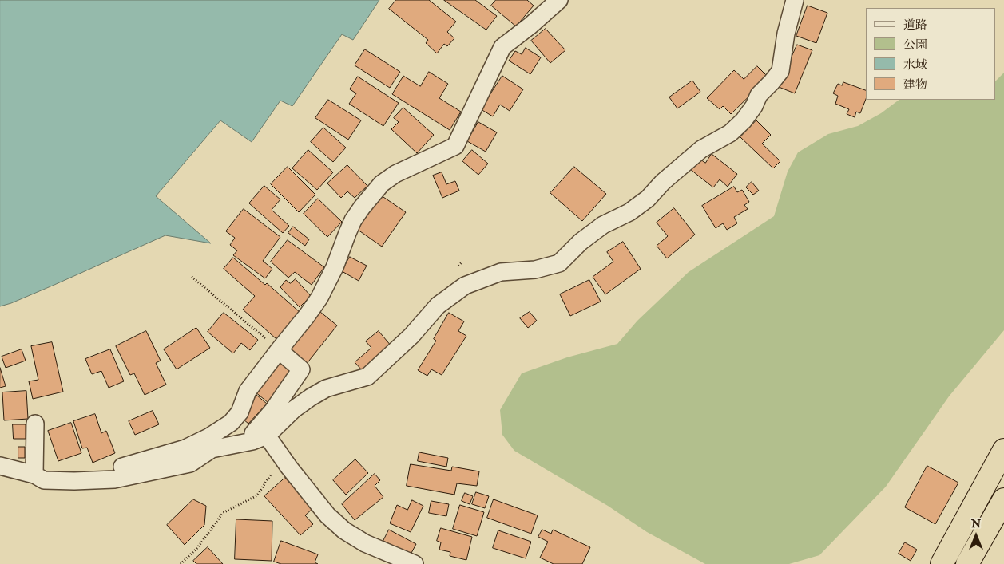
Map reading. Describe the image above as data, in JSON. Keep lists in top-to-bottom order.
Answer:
{
  "legend": [
    "道路",
    "公園",
    "水域",
    "建物"
  ],
  "north": "top"
}
